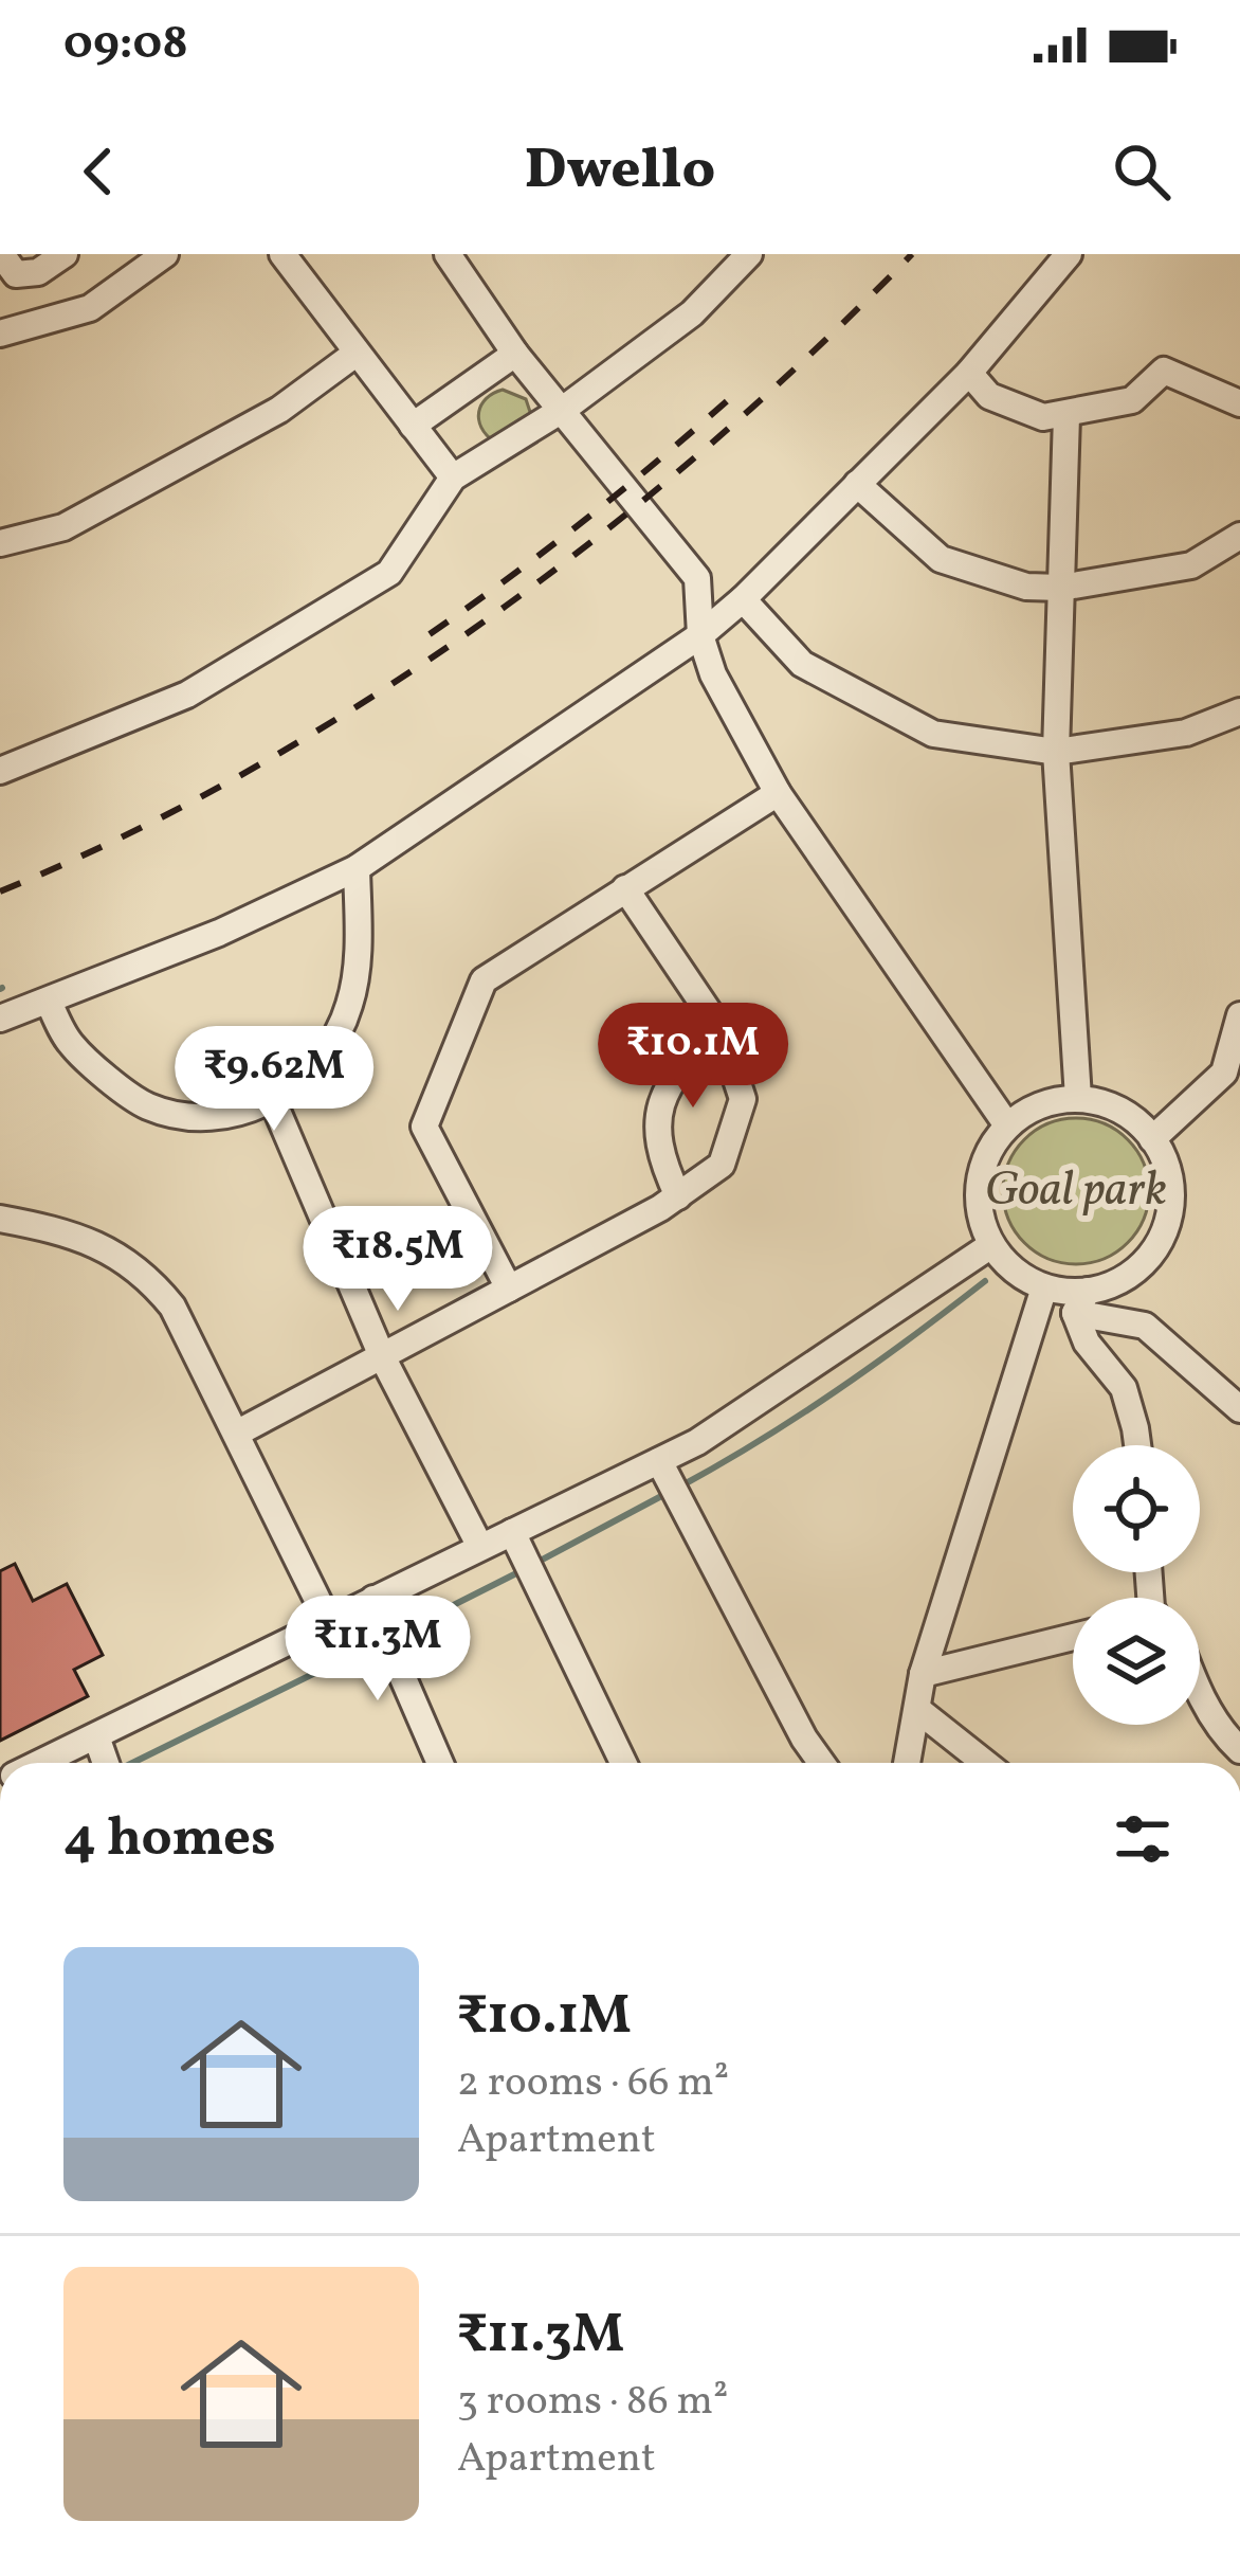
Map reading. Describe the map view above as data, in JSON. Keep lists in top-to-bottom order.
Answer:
{
  "parks": ["Goal park"],
  "page": {
    "status": "09:08",
    "header": "Dwello",
    "price": [
      "₹10.1M",
      "₹9.62M",
      "₹18.5M",
      "₹11.3M"
    ],
    "heading": "4 homes",
    "list": [
      {
        "name": "₹10.1M",
        "note": "2 rooms · 66 m² · Apartment"
      },
      {
        "name": "₹11.3M",
        "note": "3 rooms · 86 m² · Apartment"
      }
    ]
  }
}
